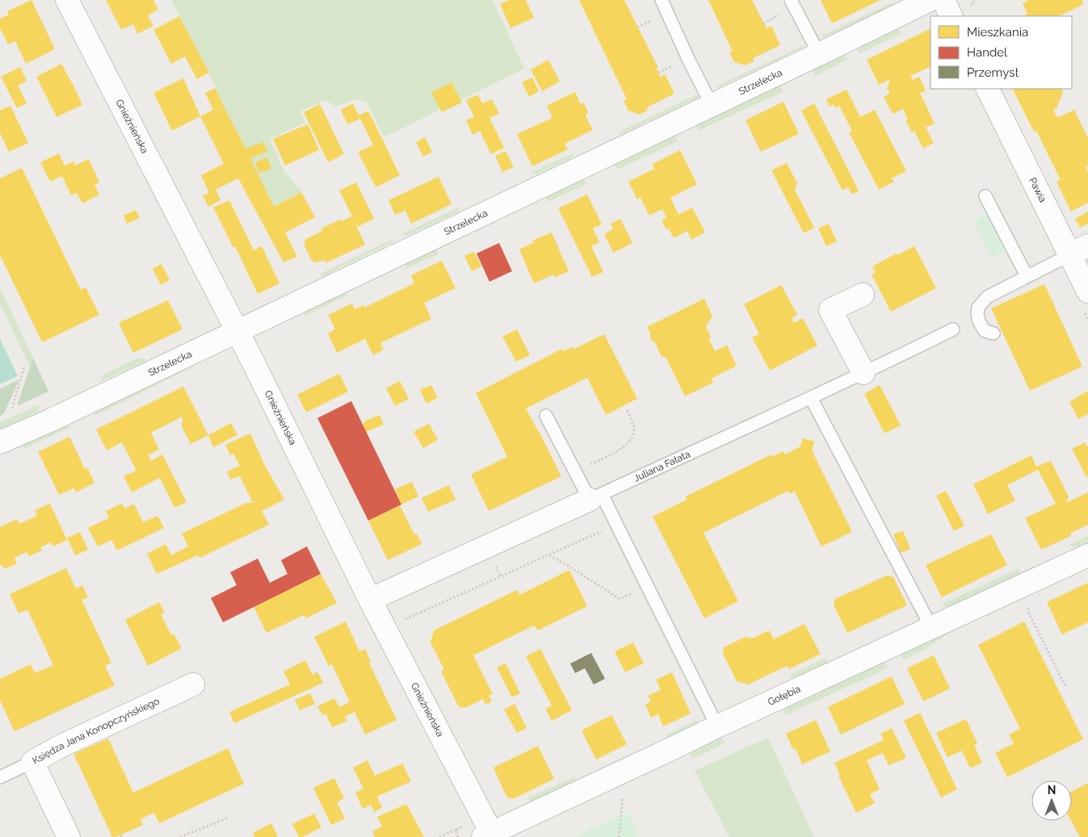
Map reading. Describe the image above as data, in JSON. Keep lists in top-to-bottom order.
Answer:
{
  "streets": {
    "street": [
      "Strzelecka",
      "Gnieźnieńska",
      "Pawia",
      "Juliana Fałata",
      "Gołębia",
      "Księdza Jana Konopczyńskiego"
    ]
  },
  "crossings": [
    ["Strzelecka", "Gnieźnieńska"],
    ["Gnieźnieńska", "Juliana Fałata"],
    ["Gnieźnieńska", "Gołębia"]
  ],
  "legend": ["Mieszkania", "Handel", "Przemysł"],
  "north": "top"
}
